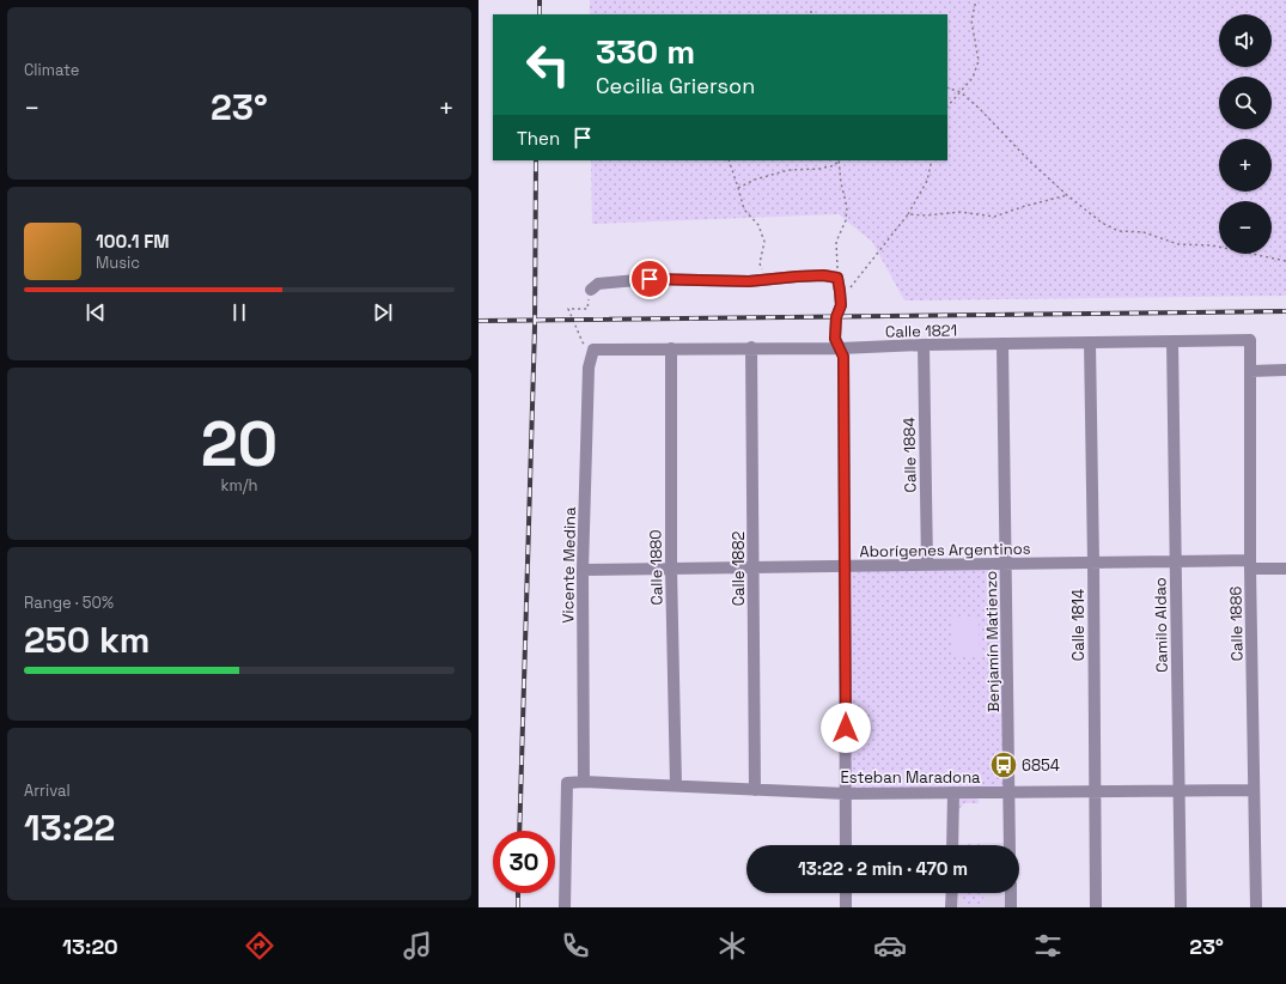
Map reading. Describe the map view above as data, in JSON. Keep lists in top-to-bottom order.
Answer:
{
  "streets": {
    "street": [
      "Calle 1821",
      "Calle 1884",
      "Aborígenes Argentinos",
      "Vicente Medina",
      "Calle 1880",
      "Calle 1882",
      "Calle 1886",
      "Calle 1814",
      "Camilo Aldao",
      "Benjamín Matienzo",
      "Esteban Maradona"
    ]
  },
  "crossings": [
    ["Calle 1821", "Calle 1884"],
    ["Calle 1821", "Vicente Medina"],
    ["Calle 1821", "Calle 1880"],
    ["Calle 1821", "Calle 1882"],
    ["Calle 1821", "Calle 1886"],
    ["Calle 1821", "Calle 1814"],
    ["Calle 1821", "Camilo Aldao"],
    ["Calle 1821", "Benjamín Matienzo"],
    ["Calle 1884", "Aborígenes Argentinos"],
    ["Aborígenes Argentinos", "Vicente Medina"],
    ["Aborígenes Argentinos", "Calle 1880"],
    ["Aborígenes Argentinos", "Calle 1882"],
    ["Aborígenes Argentinos", "Calle 1886"],
    ["Aborígenes Argentinos", "Calle 1814"],
    ["Aborígenes Argentinos", "Camilo Aldao"],
    ["Aborígenes Argentinos", "Benjamín Matienzo"],
    ["Vicente Medina", "Esteban Maradona"],
    ["Calle 1880", "Esteban Maradona"],
    ["Calle 1882", "Esteban Maradona"],
    ["Calle 1886", "Esteban Maradona"],
    ["Calle 1814", "Esteban Maradona"],
    ["Camilo Aldao", "Esteban Maradona"],
    ["Benjamín Matienzo", "Esteban Maradona"]
  ],
  "places": {
    "bus stop": ["6854"]
  },
  "page": {
    "tile": [
      "Climate",
      ["20", "km/h"],
      ["Range · 50%", "250 km"],
      ["Arrival", "13:22"]
    ],
    "map_buttons": ["+", "−"],
    "turn": ["330 m", "Cecilia Grierson"],
    "heat": ["−", "23°", "+"],
    "then": "Then",
    "song": ["100.1 FM", "Music"],
    "limit": "30",
    "trip": "13:22 · 2 min · 470 m",
    "tabs": ["13:20", "23°"]
  }
}
